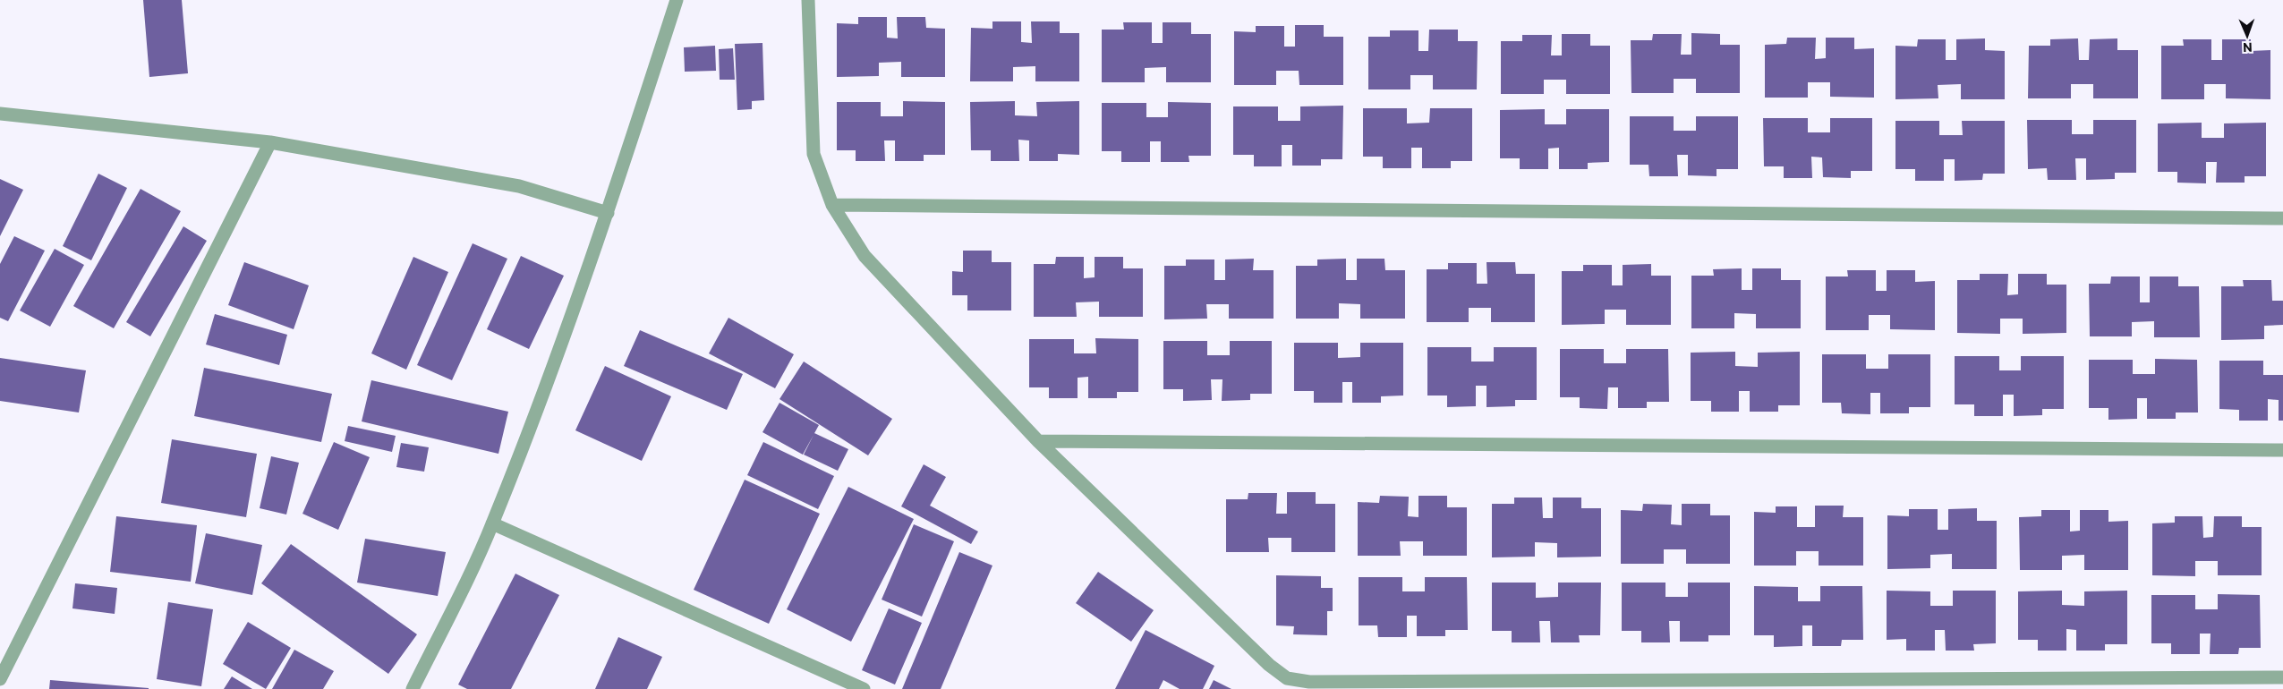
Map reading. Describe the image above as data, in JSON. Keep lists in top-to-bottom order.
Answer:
{
  "north": "bottom"
}
